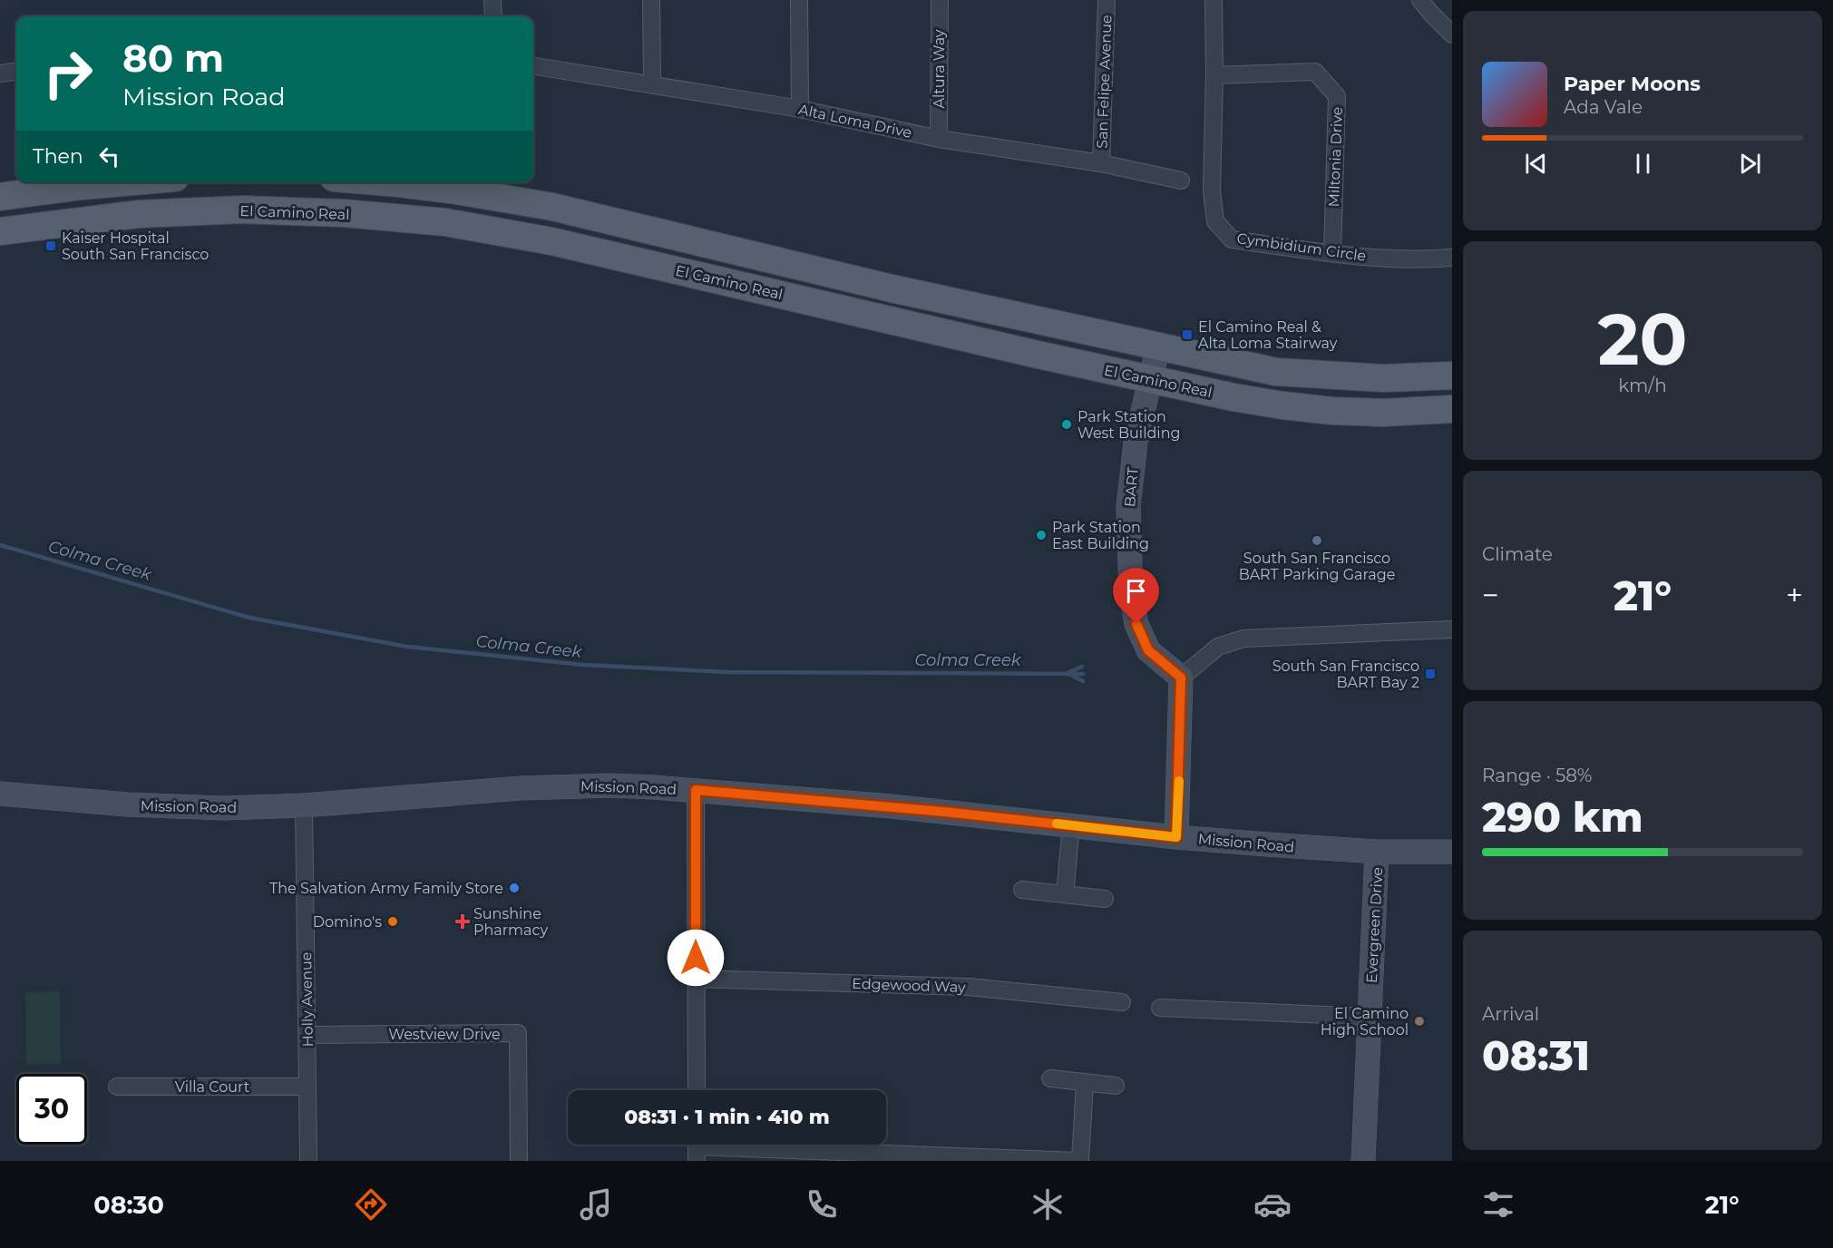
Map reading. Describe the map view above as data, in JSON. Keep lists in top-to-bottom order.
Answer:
{
  "streets": {
    "main road": [
      "El Camino Real",
      "BART",
      "Mission Road",
      "Evergreen Drive"
    ],
    "street": [
      "Altura Way",
      "San Felipe Avenue",
      "Alta Loma Drive",
      "Miltonia Drive",
      "Cymbidium Circle",
      "Edgewood Way",
      "Holly Avenue",
      "Westview Drive",
      "Villa Court"
    ]
  },
  "crossings": [
    ["Altura Way", "Alta Loma Drive"],
    ["San Felipe Avenue", "Alta Loma Drive"],
    ["Miltonia Drive", "Cymbidium Circle"],
    ["El Camino Real", "BART"],
    ["Mission Road", "Evergreen Drive"],
    ["Mission Road", "Holly Avenue"],
    ["Holly Avenue", "Westview Drive"],
    ["Holly Avenue", "Villa Court"]
  ],
  "water": ["Colma Creek"],
  "places": {
    "transit": ["Kaiser Hospital South San Francisco", "El Camino Real & Alta Loma Stairway", "South San Francisco BART Bay 2"],
    "other": [
      "Park Station West Building",
      "Park Station East Building",
      "South San Francisco BART Parking Garage",
      "The Salvation Army Family Store",
      "Domino's",
      "El Camino High School"
    ],
    "health": ["Sunshine Pharmacy"]
  },
  "page": {
    "turn": ["80 m", "Mission Road"],
    "song": ["Paper Moons", "Ada Vale"],
    "then": "Then",
    "tile": [
      ["20", "km/h"],
      "Climate",
      ["Range · 58%", "290 km"],
      ["Arrival", "08:31"]
    ],
    "heat": ["−", "21°", "+"],
    "limit": "30",
    "trip": "08:31 · 1 min · 410 m",
    "tabs": ["08:30", "21°"]
  }
}
